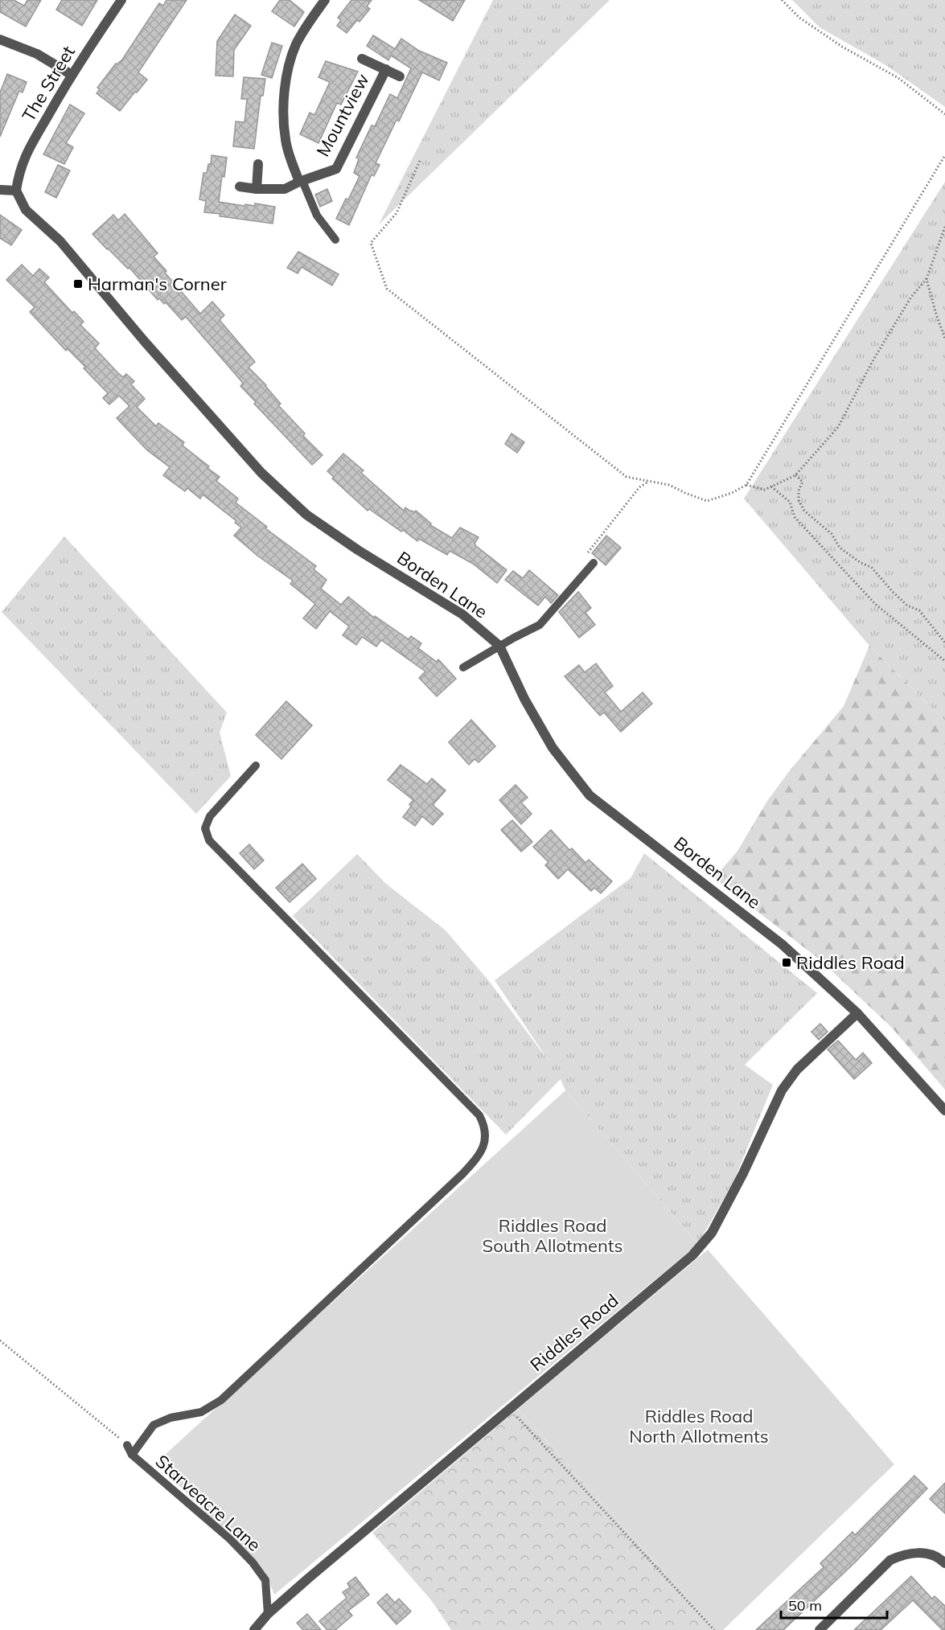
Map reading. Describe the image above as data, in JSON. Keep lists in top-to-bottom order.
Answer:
{
  "streets": {
    "street": [
      "The Street",
      "Mountview",
      "Borden Lane",
      "Riddles Road"
    ],
    "lane": ["Starveacre Lane"]
  },
  "crossings": [
    ["The Street", "Borden Lane"],
    ["Borden Lane", "Riddles Road"],
    ["Riddles Road", "Starveacre Lane"]
  ],
  "parks": ["Riddles Road South Allotments", "Riddles Road North Allotments"],
  "places": {
    "transit": ["Harman's Corner", "Riddles Road"]
  },
  "scale_bar": "50 m"
}
